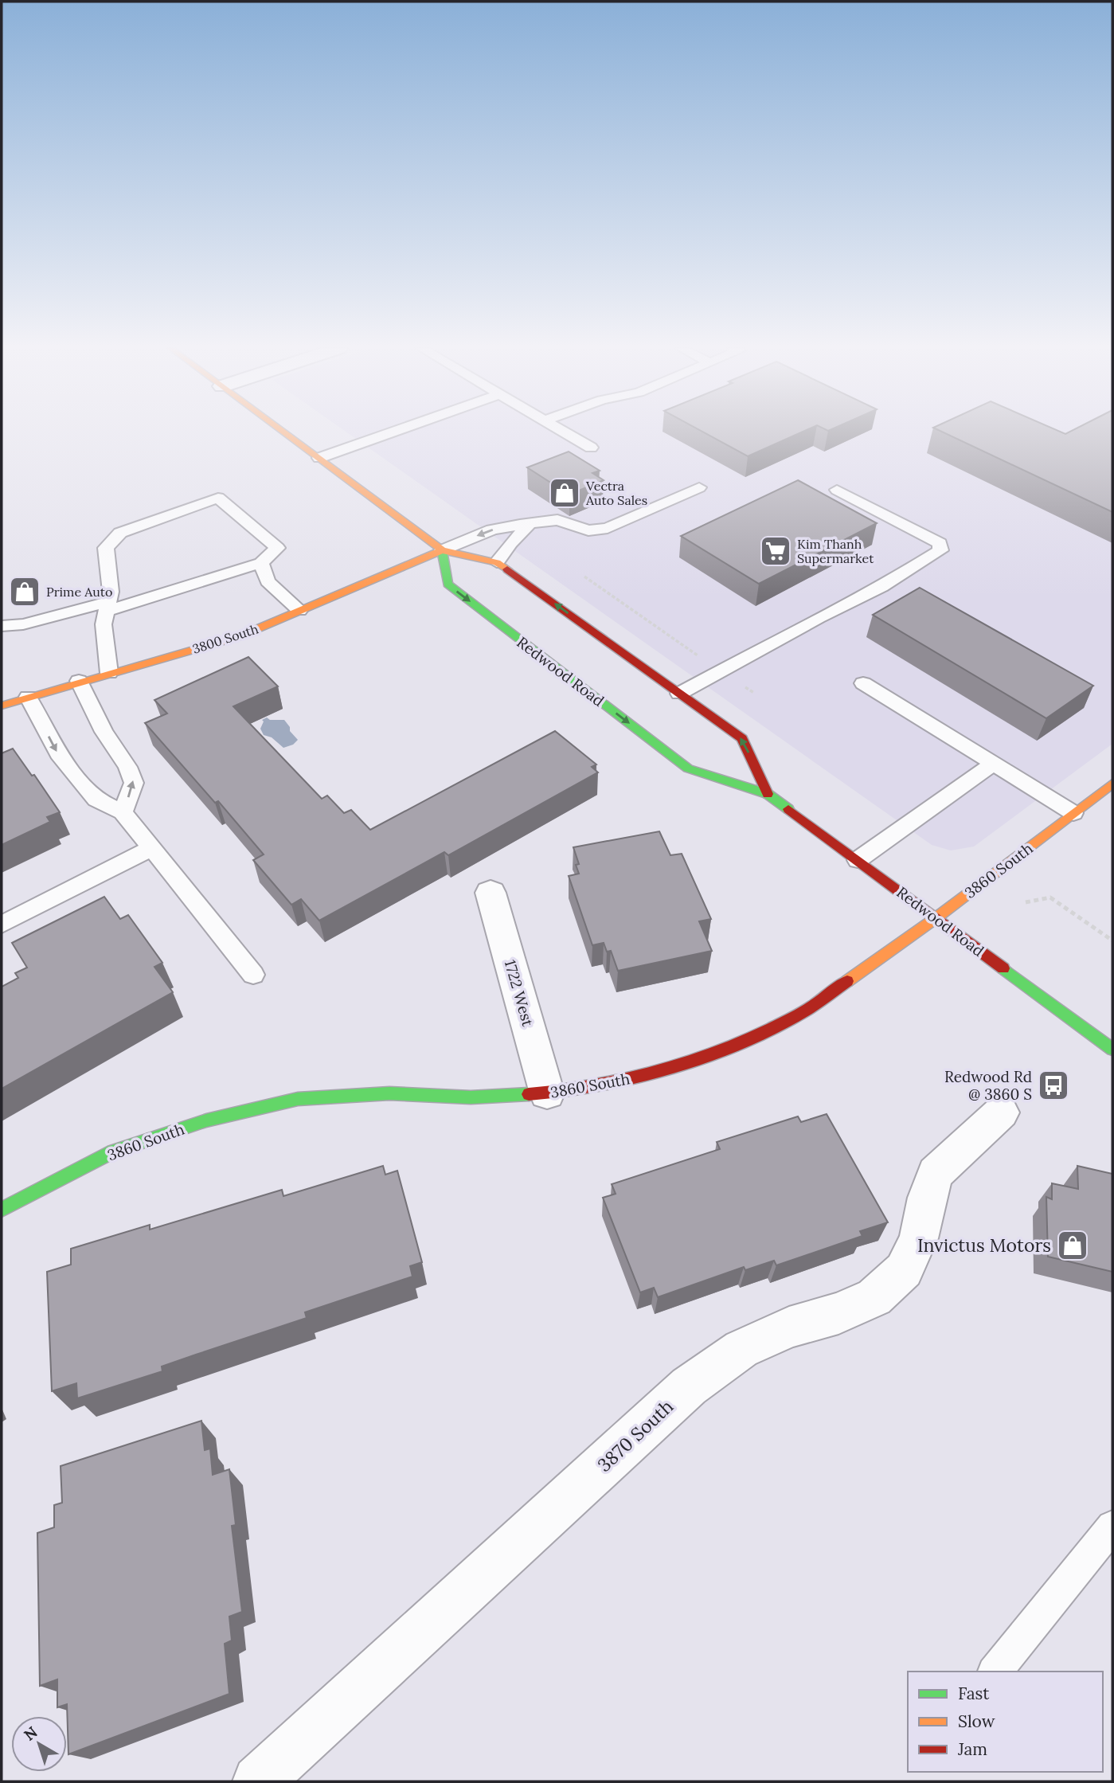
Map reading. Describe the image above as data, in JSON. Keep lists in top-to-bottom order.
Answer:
{
  "streets": {
    "main road": ["3800 South", "Redwood Road", "3860 South"],
    "street": ["1722 West", "3870 South"]
  },
  "crossings": [
    ["3800 South", "Redwood Road"],
    ["Redwood Road", "3860 South"],
    ["3860 South", "1722 West"]
  ],
  "places": {
    "shop": ["Vectra Auto Sales", "Prime Auto", "Invictus Motors"],
    "supermarket": ["Kim Thanh Supermarket"],
    "bus stop": ["Redwood Rd @ 3860 S"]
  },
  "legend": ["Fast", "Slow", "Jam"],
  "north": "top left"
}
